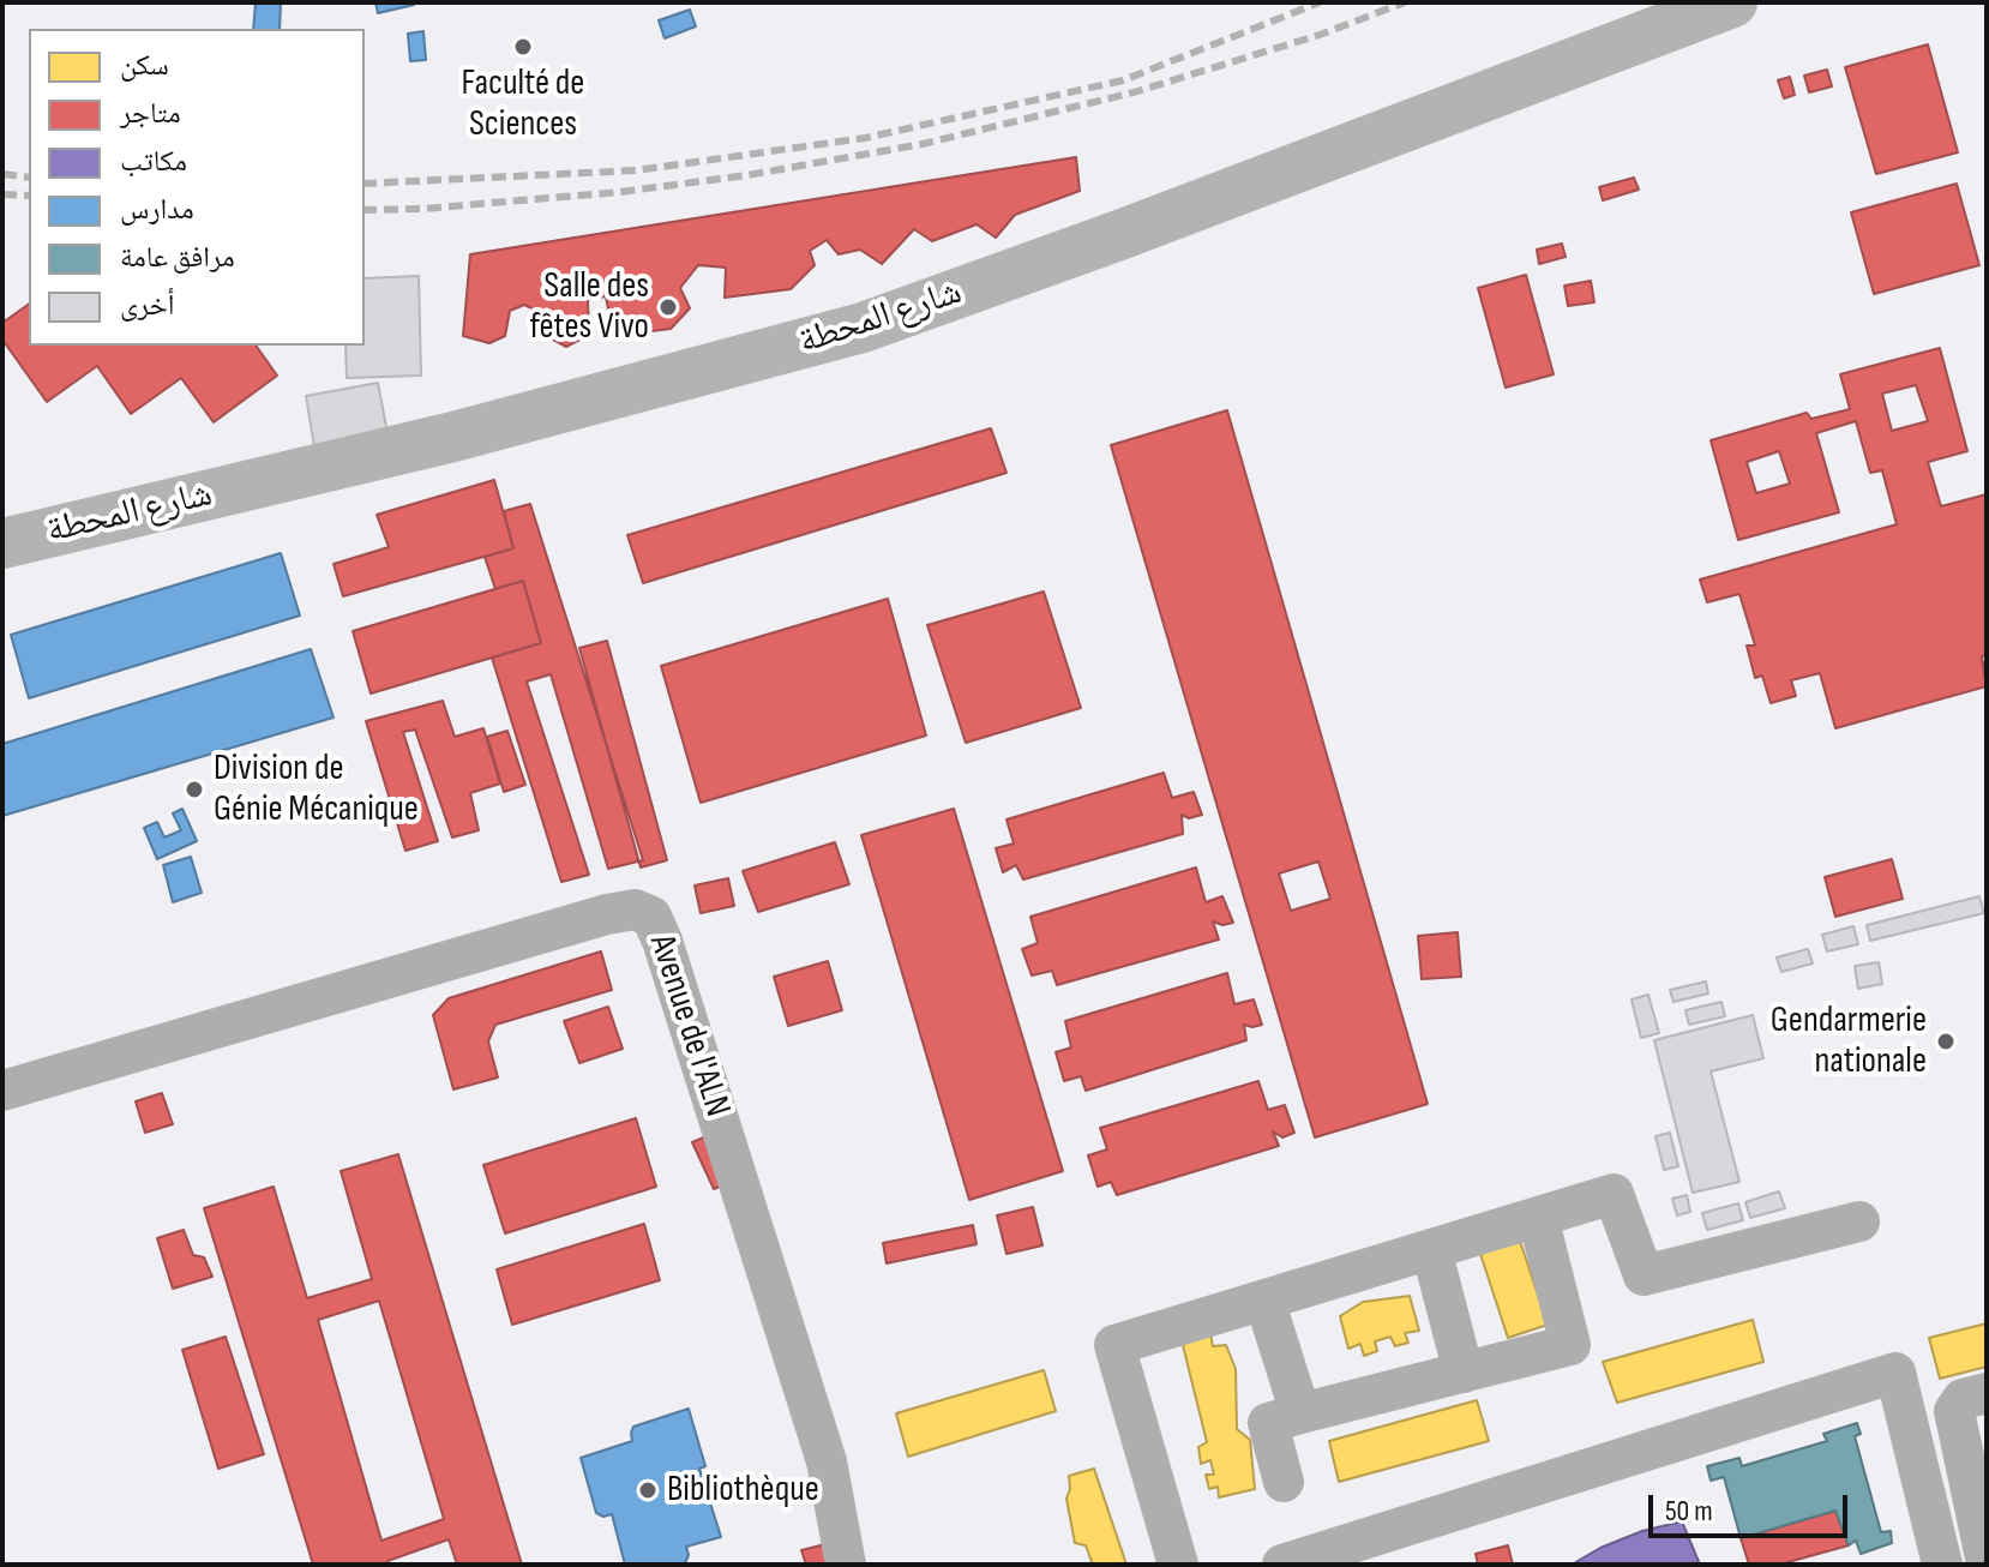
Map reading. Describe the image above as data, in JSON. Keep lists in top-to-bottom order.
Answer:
{
  "streets": {
    "main road": ["شارع المحطة"],
    "street": ["Avenue de l'ALN"]
  },
  "places": [
    "Faculté de Sciences",
    "Salle des fêtes Vivo",
    "Division de Génie Mécanique",
    "Gendarmerie nationale",
    "Bibliothèque"
  ],
  "legend": [
    "سكن",
    "متاجر",
    "مكاتب",
    "مدارس",
    "مرافق عامة",
    "أخرى"
  ],
  "scale_bar": "50 m"
}
